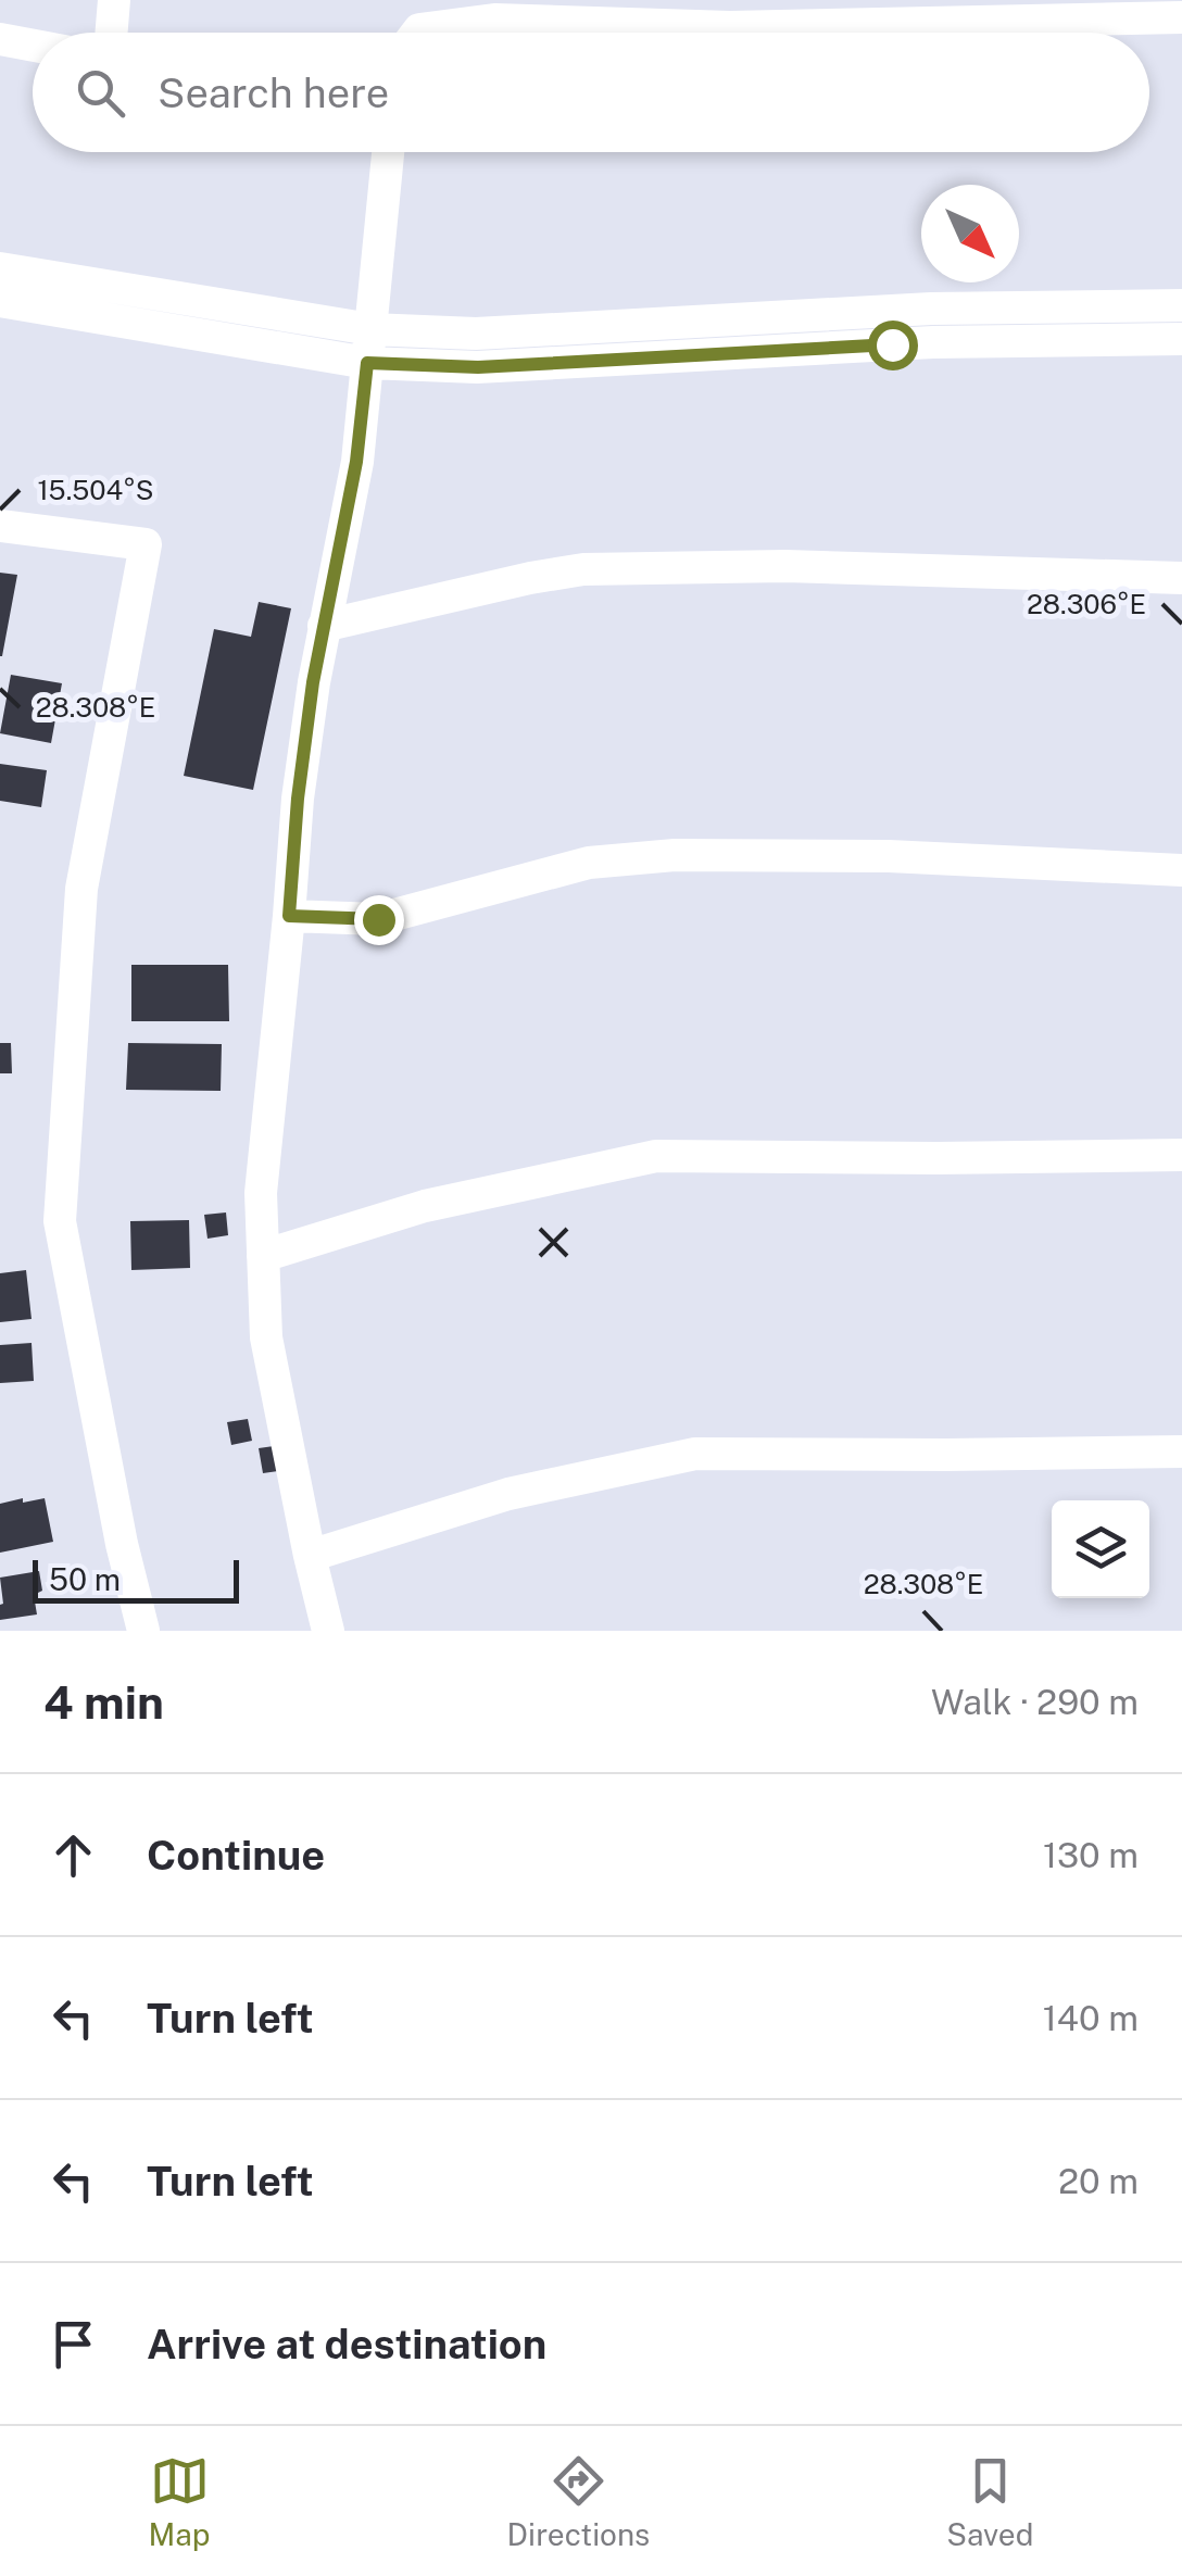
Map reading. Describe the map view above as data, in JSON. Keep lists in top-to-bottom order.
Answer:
{
  "scale_bar": "50 m",
  "north": "bottom right",
  "page": {
    "search": "Search here",
    "scale": "50 m",
    "heading": ["4 min", "Walk · 290 m"],
    "list": [
      ["Continue", "130 m"],
      ["Turn left", "140 m"],
      ["Turn left", "20 m"],
      "Arrive at destination"
    ],
    "nav": ["Map", "Directions", "Saved"]
  },
  "coordinates": ["15.504°S", "28.306°E", "28.308°E"]
}
